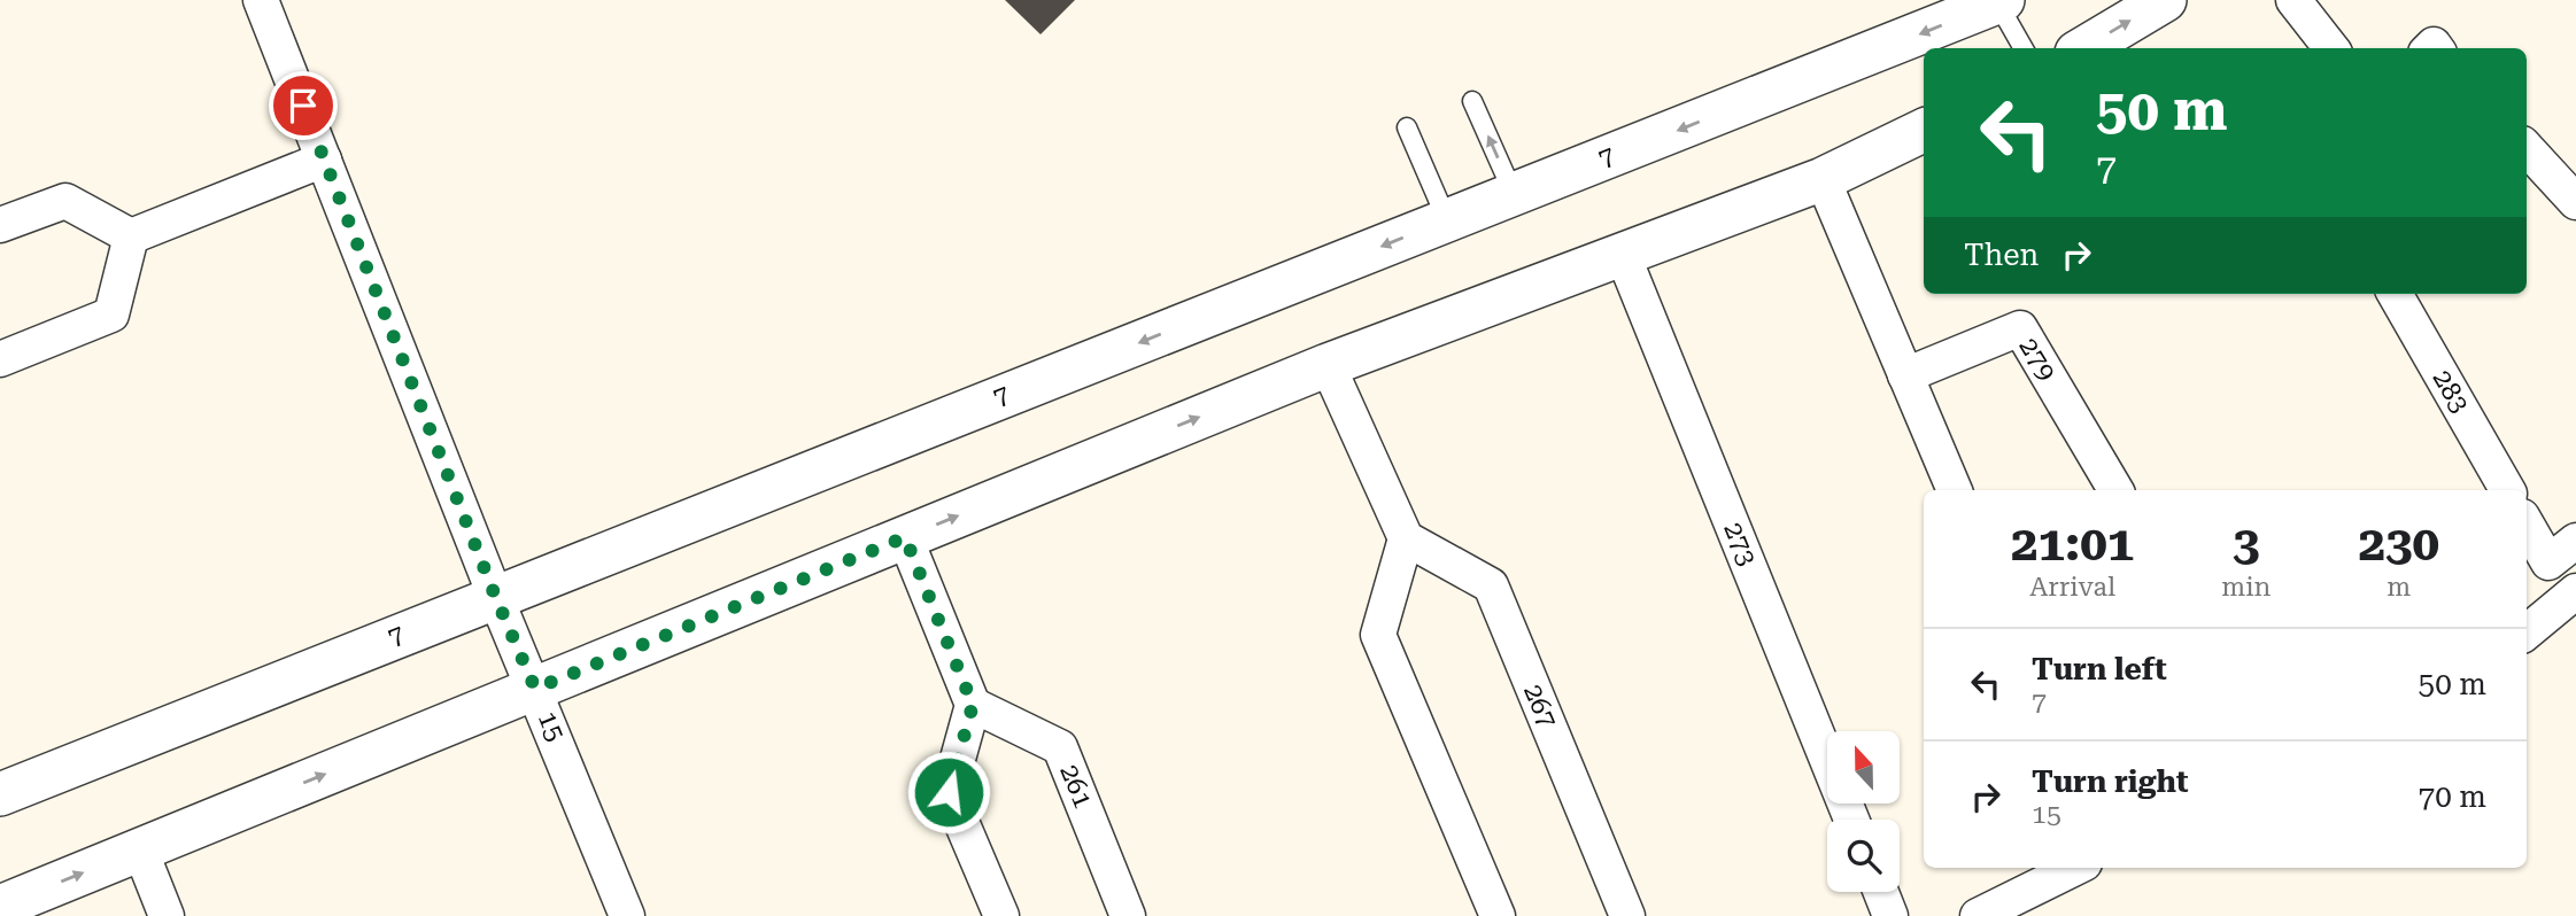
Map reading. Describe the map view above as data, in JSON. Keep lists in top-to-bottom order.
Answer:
{
  "streets": {
    "street": [
      "7",
      "279",
      "283",
      "273",
      "267",
      "15",
      "261"
    ]
  },
  "crossings": [
    ["7", "15"]
  ],
  "north": "top",
  "page": {
    "turn": ["50 m", "7"],
    "then": "Then",
    "eta": [
      "21:01",
      "Arrival",
      "3",
      "min",
      "230",
      "m"
    ],
    "list": [
      {
        "name": "Turn left",
        "note": "7",
        "value": "50 m"
      },
      {
        "name": "Turn right",
        "note": "15",
        "value": "70 m"
      }
    ]
  }
}
